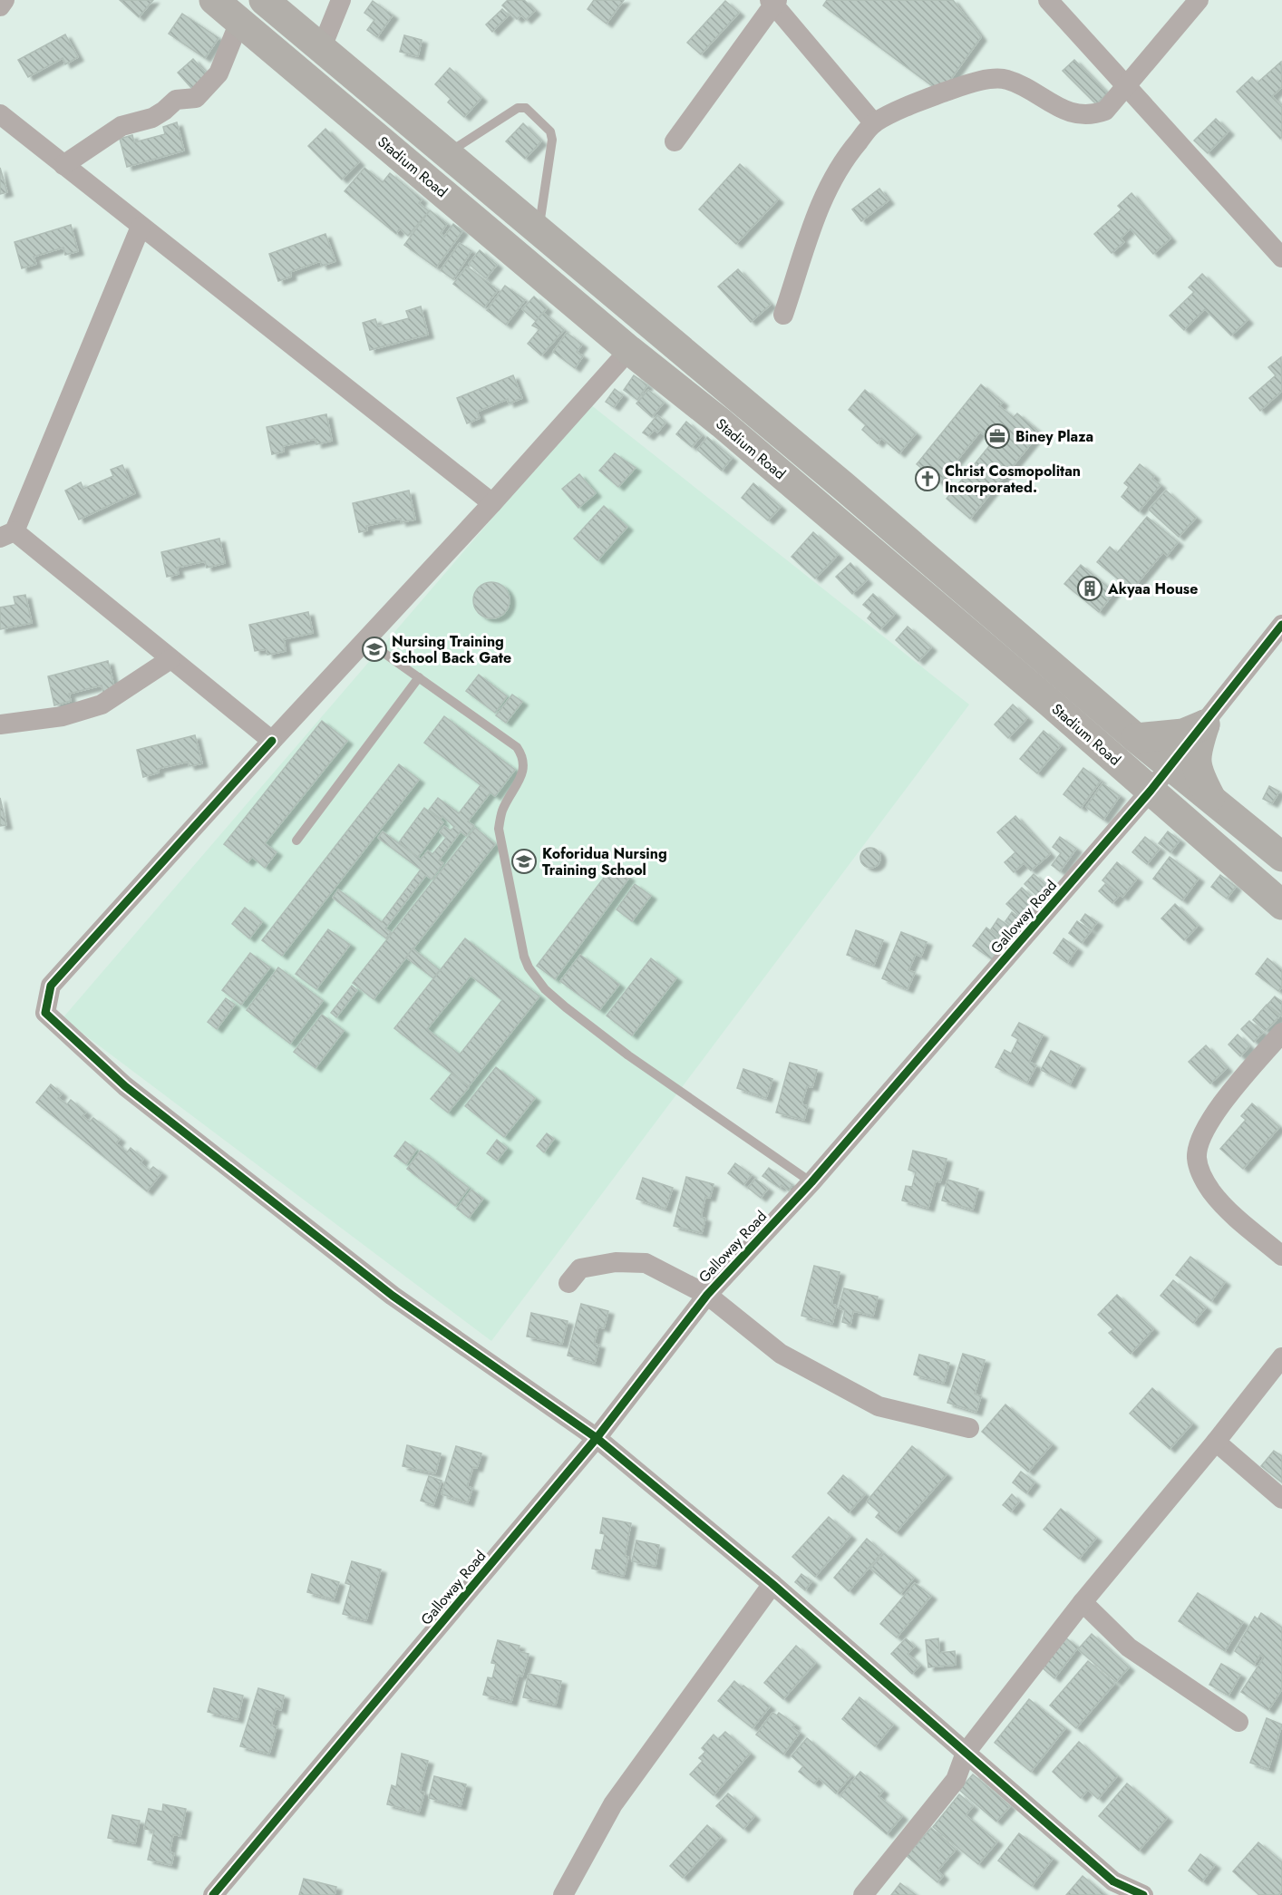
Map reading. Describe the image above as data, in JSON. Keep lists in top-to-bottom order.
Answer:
{
  "streets": {
    "main road": ["Stadium Road"],
    "street": ["Galloway Road"]
  },
  "crossings": [
    ["Stadium Road", "Galloway Road"]
  ],
  "places": {
    "office": ["Biney Plaza"],
    "church": ["Christ Cosmopolitan Incorporated."],
    "building": ["Akyaa House"],
    "school or university": ["Nursing Training School Back Gate", "Koforidua Nursing Training School"]
  }
}
